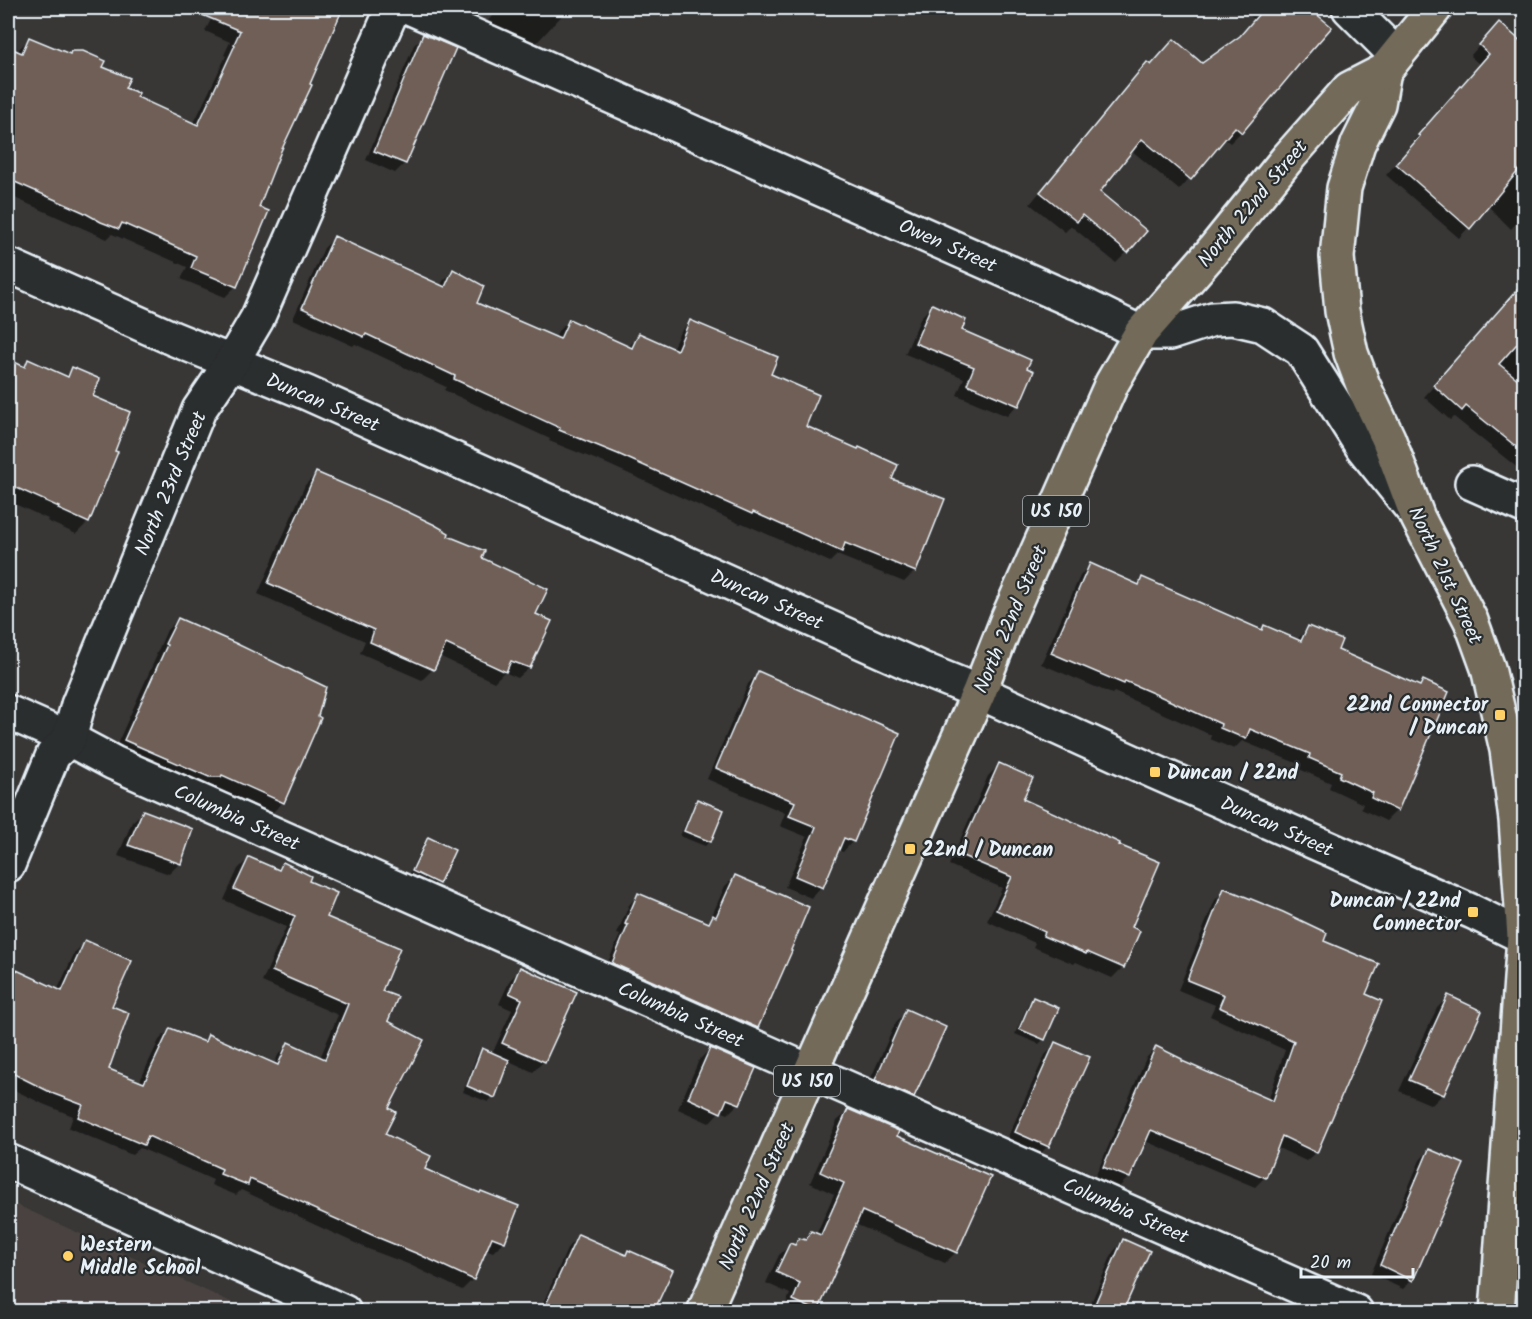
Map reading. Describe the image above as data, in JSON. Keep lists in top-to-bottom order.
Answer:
{
  "streets": {
    "main road": ["North 22nd Street", "US 150", "North 21st Street"],
    "street": [
      "Owen Street",
      "Duncan Street",
      "North 23rd Street",
      "Columbia Street"
    ]
  },
  "crossings": [
    ["North 22nd Street", "Owen Street"],
    ["North 22nd Street", "Duncan Street"],
    ["North 22nd Street", "North 21st Street"],
    ["North 22nd Street", "Columbia Street"],
    ["Owen Street", "North 21st Street"],
    ["Duncan Street", "North 23rd Street"],
    ["Duncan Street", "North 21st Street"],
    ["North 23rd Street", "Columbia Street"]
  ],
  "places": {
    "transit": [
      "22nd Connector / Duncan",
      "Duncan / 22nd",
      "22nd / Duncan",
      "Duncan / 22nd Connector"
    ],
    "other": ["Western Middle School"]
  },
  "scale_bar": "20 m"
}
